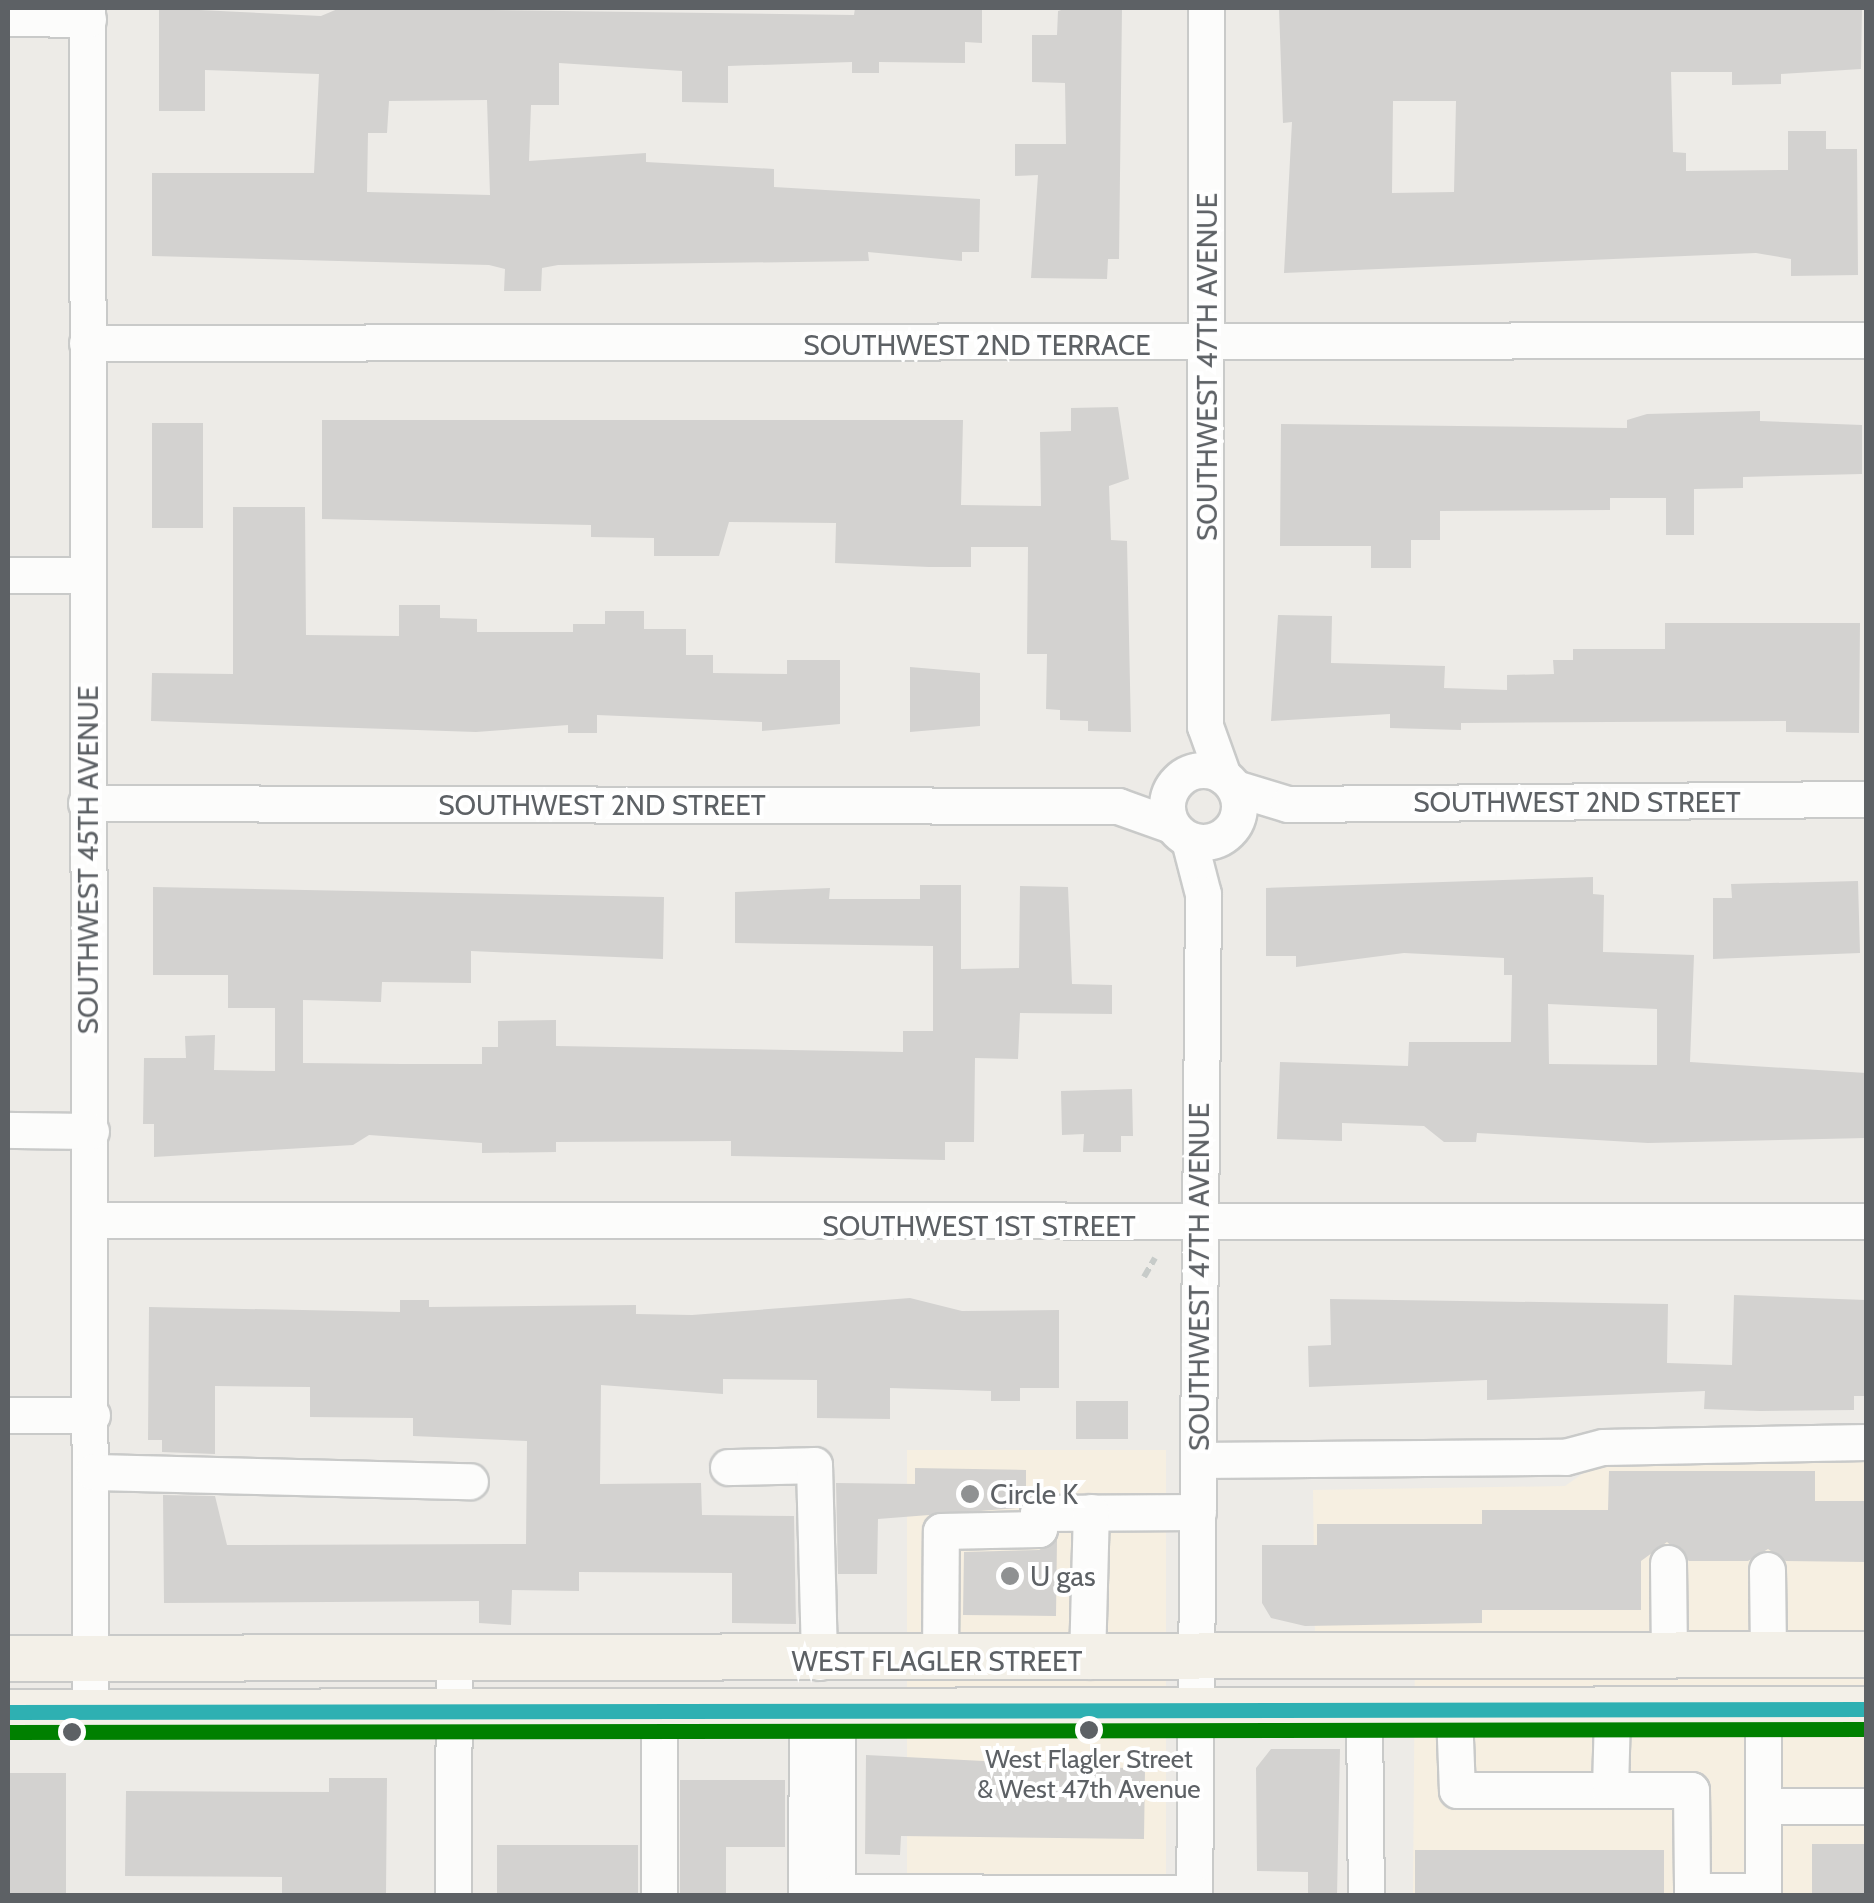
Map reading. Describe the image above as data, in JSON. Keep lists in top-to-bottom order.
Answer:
{
  "streets": {
    "main road": ["WEST FLAGLER STREET"],
    "street": [
      "SOUTHWEST 2ND TERRACE",
      "SOUTHWEST 47TH AVENUE",
      "SOUTHWEST 2ND STREET",
      "SOUTHWEST 45TH AVENUE",
      "SOUTHWEST 1ST STREET"
    ]
  },
  "crossings": [
    ["SOUTHWEST 2ND TERRACE", "SOUTHWEST 47TH AVENUE"],
    ["SOUTHWEST 2ND TERRACE", "SOUTHWEST 45TH AVENUE"],
    ["SOUTHWEST 47TH AVENUE", "SOUTHWEST 2ND STREET"],
    ["SOUTHWEST 47TH AVENUE", "SOUTHWEST 1ST STREET"],
    ["SOUTHWEST 47TH AVENUE", "WEST FLAGLER STREET"],
    ["SOUTHWEST 2ND STREET", "SOUTHWEST 45TH AVENUE"],
    ["SOUTHWEST 45TH AVENUE", "SOUTHWEST 1ST STREET"],
    ["SOUTHWEST 45TH AVENUE", "WEST FLAGLER STREET"]
  ],
  "places": ["Circle K", "U gas", "West Flagler Street & West 47th Avenue"]
}
